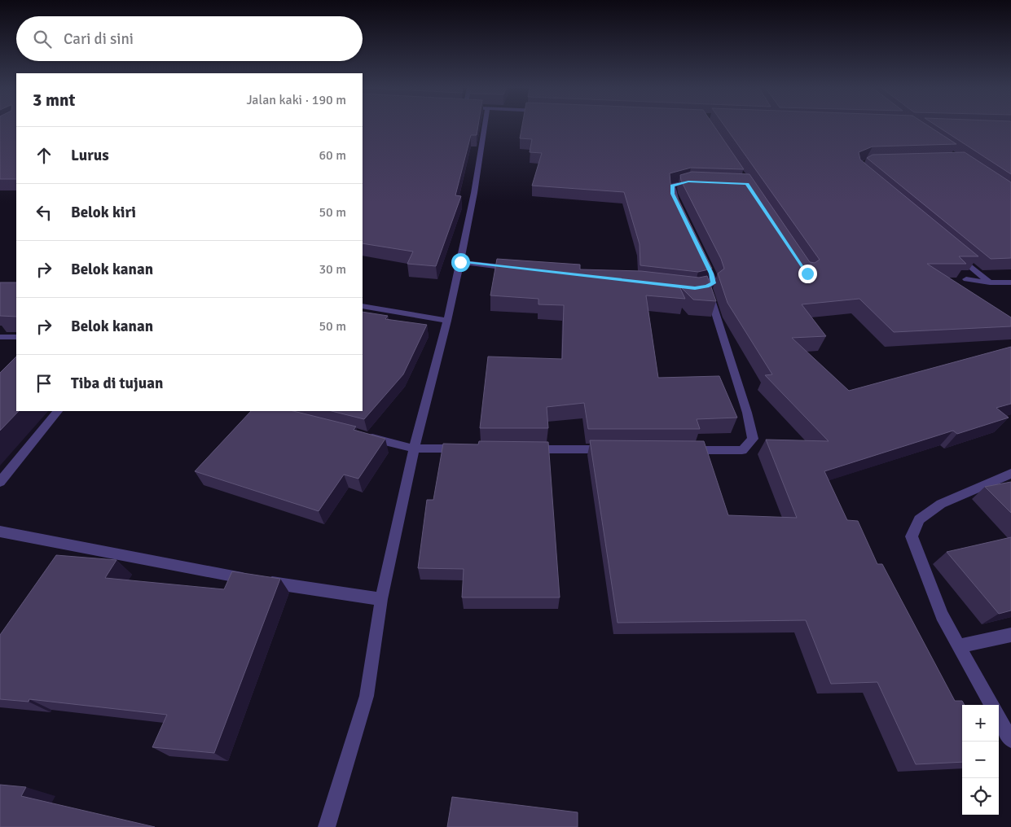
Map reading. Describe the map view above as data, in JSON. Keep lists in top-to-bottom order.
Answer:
{
  "page": {
    "search": "Cari di sini",
    "heading": ["3 mnt", "Jalan kaki · 190 m"],
    "list": [
      ["Lurus", "60 m"],
      ["Belok kiri", "50 m"],
      ["Belok kanan", "30 m"],
      ["Belok kanan", "50 m"],
      "Tiba di tujuan"
    ],
    "map_buttons": ["+", "−"]
  }
}
